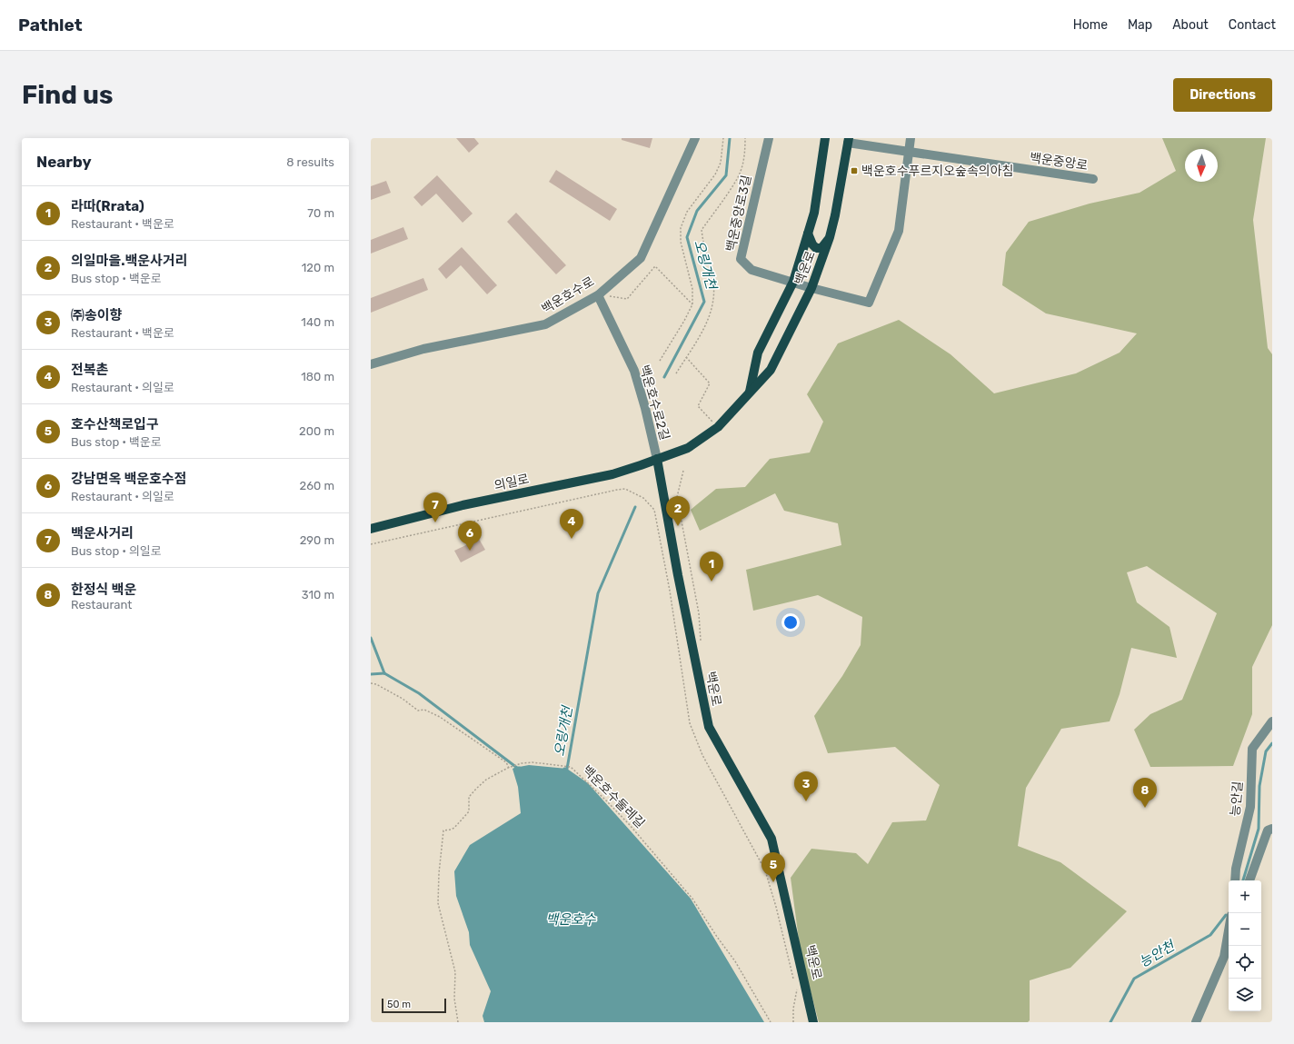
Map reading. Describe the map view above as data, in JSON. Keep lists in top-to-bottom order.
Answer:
{
  "streets": {
    "main road": ["백운로", "의일로"],
    "street": [
      "백운중앙로",
      "백운중앙로3길",
      "백운호수로",
      "백운호수로2길",
      "능안길"
    ],
    "path": ["백운호수둘레길"]
  },
  "crossings": [
    ["백운중앙로", "백운로"],
    ["백운중앙로3길", "백운로"],
    ["백운로", "백운호수로2길"],
    ["백운로", "의일로"],
    ["백운호수로", "백운호수로2길"],
    ["백운호수로2길", "의일로"]
  ],
  "water": ["오링개천", "백운호수", "능안천"],
  "places": {
    "transit": ["백운호수푸르지오숲속의아침"]
  },
  "scale_bar": "50 m",
  "north": "bottom",
  "page": {
    "header": "Pathlet",
    "nav": [
      "Home",
      "Map",
      "About",
      "Contact"
    ],
    "buttons": "Directions",
    "title": "Find us",
    "heading": ["Nearby", "8 results"],
    "list": [
      {
        "mark": "1",
        "name": "라따(Rrata)",
        "note": "Restaurant · 백운로",
        "value": "70 m"
      },
      {
        "mark": "2",
        "name": "의일마을.백운사거리",
        "note": "Bus stop · 백운로",
        "value": "120 m"
      },
      {
        "mark": "3",
        "name": "㈜송이향",
        "note": "Restaurant · 백운로",
        "value": "140 m"
      },
      {
        "mark": "4",
        "name": "전복촌",
        "note": "Restaurant · 의일로",
        "value": "180 m"
      },
      {
        "mark": "5",
        "name": "호수산책로입구",
        "note": "Bus stop · 백운로",
        "value": "200 m"
      },
      {
        "mark": "6",
        "name": "강남면옥 백운호수점",
        "note": "Restaurant · 의일로",
        "value": "260 m"
      },
      {
        "mark": "7",
        "name": "백운사거리",
        "note": "Bus stop · 의일로",
        "value": "290 m"
      },
      {
        "mark": "8",
        "name": "한정식 백운",
        "note": "Restaurant",
        "value": "310 m"
      }
    ],
    "pins": [
      "7",
      "2",
      "4",
      "6",
      "1",
      "3",
      "8",
      "5"
    ],
    "map_buttons": ["+", "−"],
    "scale": "50 m"
  }
}
